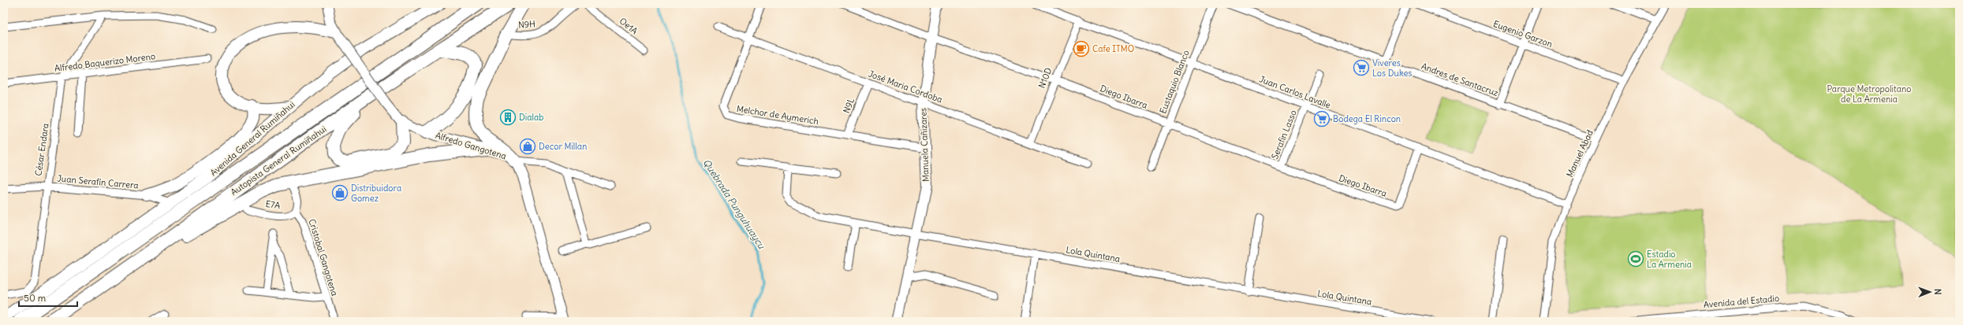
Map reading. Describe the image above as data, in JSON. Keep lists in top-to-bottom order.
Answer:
{
  "streets": {
    "highway": ["Autopista General Rumiñahui"],
    "main road": ["Avenida General Rumiñahui"],
    "street": [
      "N9H",
      "Oe1A",
      "Eugenio Garzon",
      "Alfredo Baquerizo Moreno",
      "N10D",
      "Andres de Santacruz",
      "Eustaquio Blanco",
      "José Maria Cordoba",
      "Juan Carlos Lavalle",
      "Diego Ibarra",
      "N9L",
      "Melchor de Aymerich",
      "Serafin Lasso",
      "Manuela Cañizares",
      "Alfredo Gangotena",
      "César Endara",
      "Manuel Abad",
      "Juan Serafín Carrera",
      "E7A",
      "Lola Quintana",
      "Cristobal Gangotena",
      "Avenida del Estadio"
    ]
  },
  "crossings": [
    ["Eugenio Garzon", "Manuel Abad"],
    ["Alfredo Baquerizo Moreno", "César Endara"],
    ["N10D", "José Maria Cordoba"],
    ["N10D", "Juan Carlos Lavalle"],
    ["N10D", "Diego Ibarra"],
    ["Andres de Santacruz", "Manuel Abad"],
    ["Eustaquio Blanco", "Juan Carlos Lavalle"],
    ["Eustaquio Blanco", "Diego Ibarra"],
    ["José Maria Cordoba", "N9L"],
    ["José Maria Cordoba", "Melchor de Aymerich"],
    ["José Maria Cordoba", "Manuela Cañizares"],
    ["Juan Carlos Lavalle", "Diego Ibarra"],
    ["Juan Carlos Lavalle", "Serafin Lasso"],
    ["Juan Carlos Lavalle", "Manuel Abad"],
    ["Diego Ibarra", "Serafin Lasso"],
    ["Diego Ibarra", "Manuela Cañizares"],
    ["N9L", "Melchor de Aymerich"],
    ["Melchor de Aymerich", "Manuela Cañizares"],
    ["Avenida General Rumiñahui", "Juan Serafín Carrera"],
    ["Manuela Cañizares", "Lola Quintana"],
    ["César Endara", "Juan Serafín Carrera"],
    ["E7A", "Cristobal Gangotena"]
  ],
  "water": ["Quebrada Punguhuaycu"],
  "parks": ["Parque Metropolitano de La Armenia"],
  "places": {
    "cafe": ["Cafe ITMO"],
    "supermarket": ["Viveres Los Dukes", "Bodega El Rincon"],
    "building": ["Dialab"],
    "shop": ["Decor Millan", "Distribuidora Gomez"],
    "sports": ["Estadio La Armenia"]
  },
  "scale_bar": "50 m",
  "north": "right"
}
